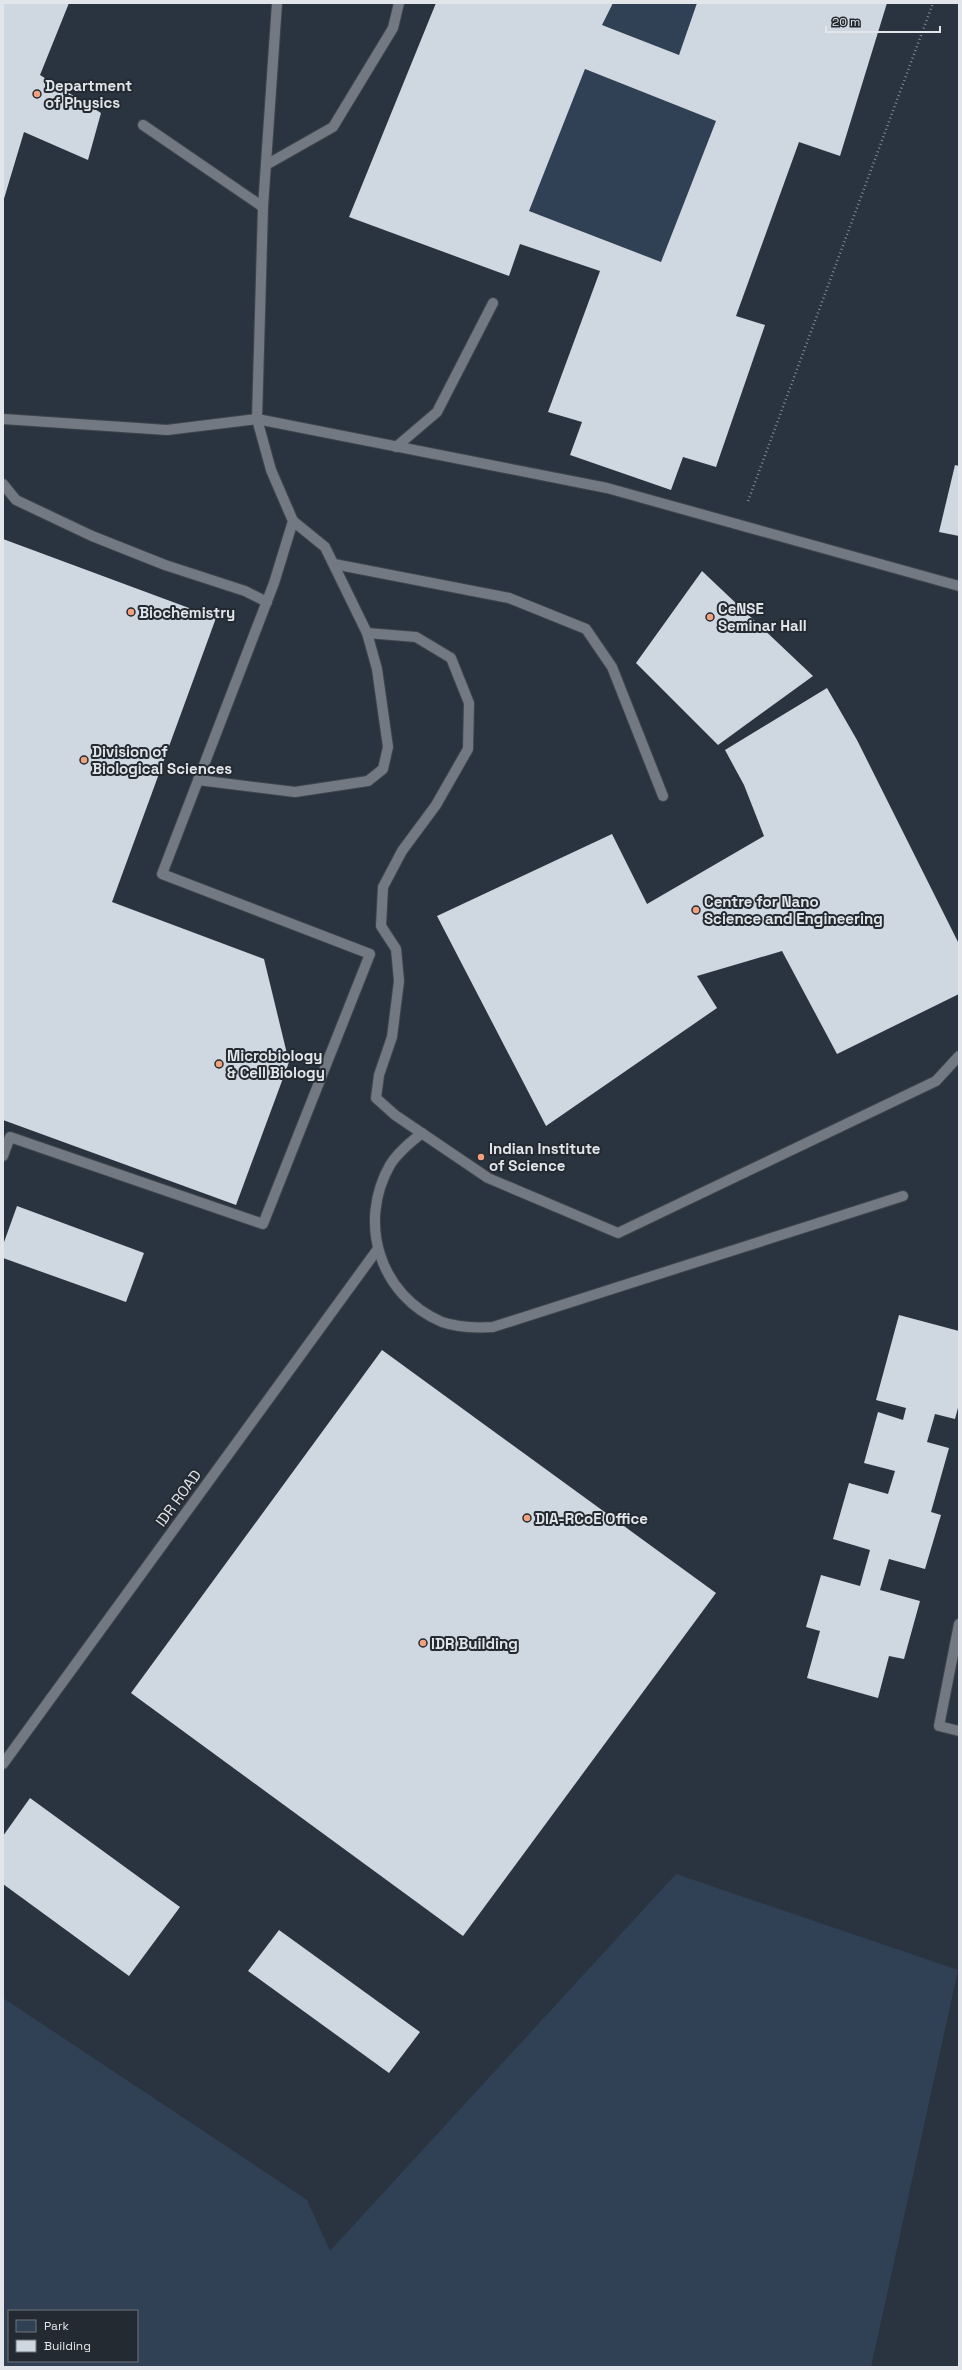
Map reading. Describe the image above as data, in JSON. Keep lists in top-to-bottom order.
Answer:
{
  "streets": {
    "lane": ["IDR ROAD"]
  },
  "places": [
    "Department of Physics",
    "Biochemistry",
    "CeNSE Seminar Hall",
    "Division of Biological Sciences",
    "Centre for Nano Science and Engineering",
    "Microbiology & Cell Biology",
    "Indian Institute of Science",
    "DIA-RCoE Office",
    "IDR Building"
  ],
  "legend": ["Park", "Building"],
  "scale_bar": "20 m"
}
